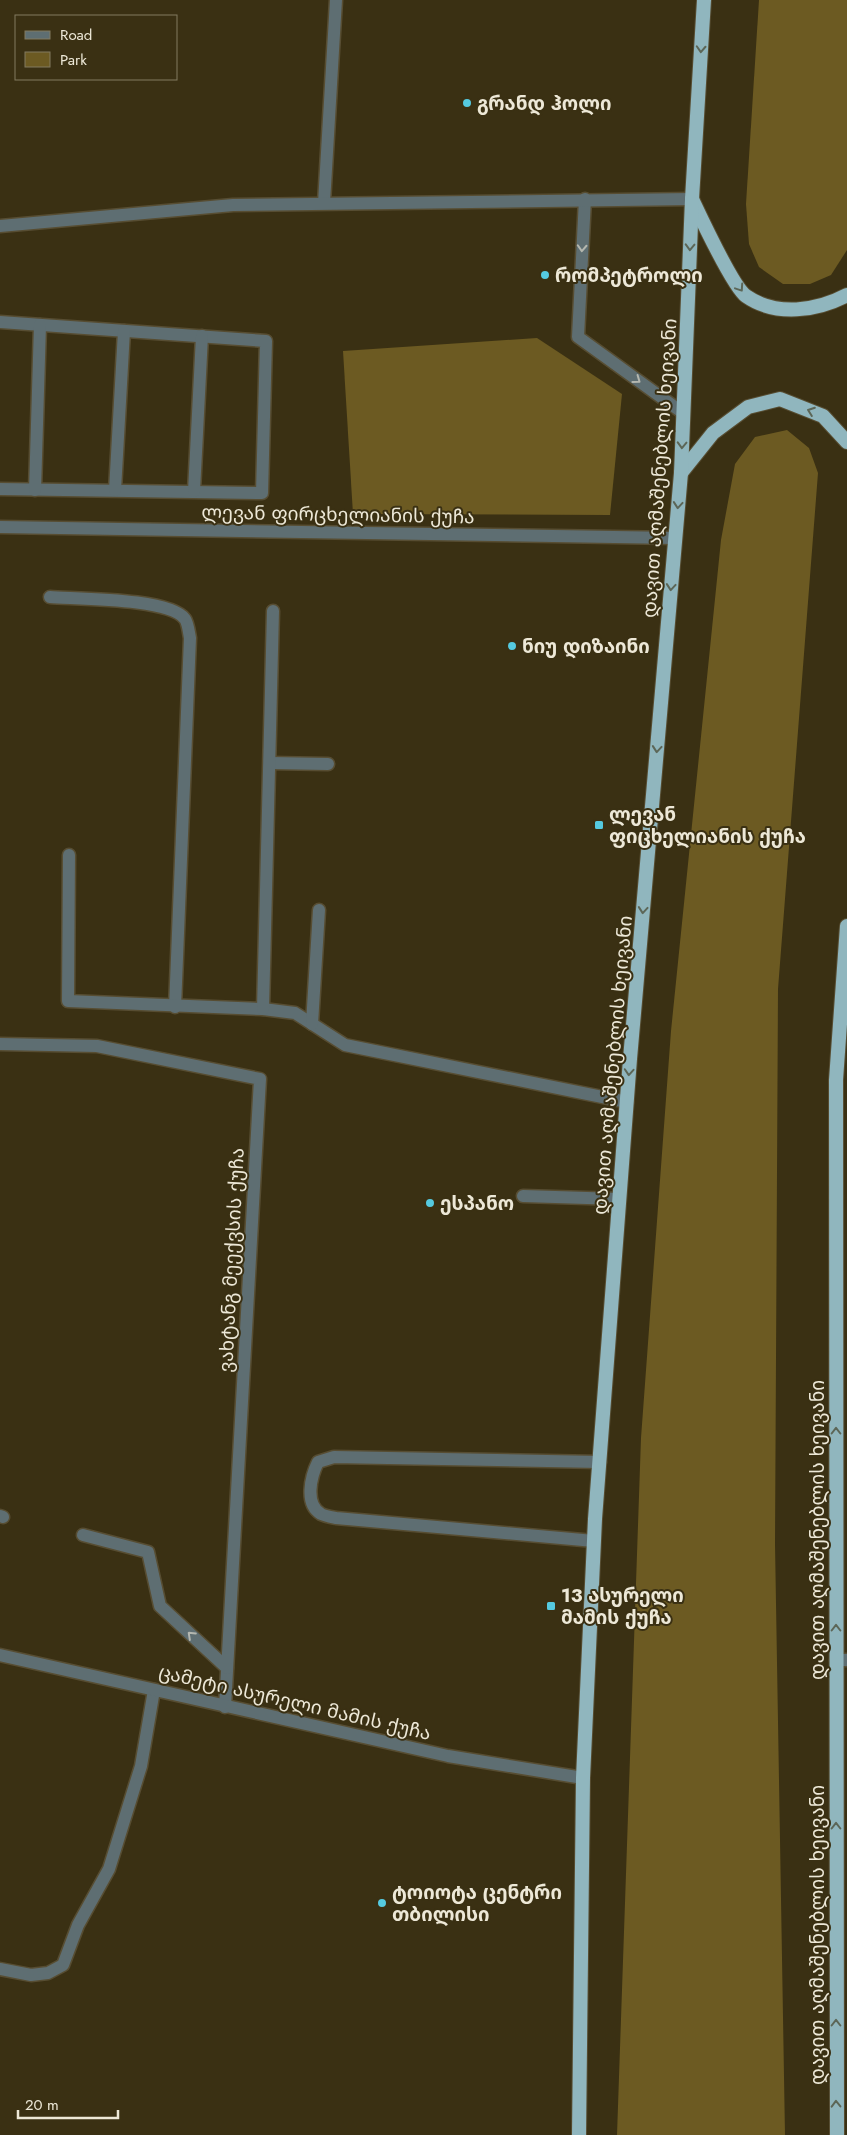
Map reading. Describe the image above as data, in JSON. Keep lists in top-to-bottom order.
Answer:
{
  "streets": {
    "highway": ["დავით აღმაშენებლის ხეივანი"],
    "street": ["ლევან ფირცხელიანის ქუჩა", "ვახტანგ მეექვსის ქუჩა", "ცამეტი ასურელი მამის ქუჩა"]
  },
  "crossings": [
    ["დავით აღმაშენებლის ხეივანი", "ლევან ფირცხელიანის ქუჩა"],
    ["დავით აღმაშენებლის ხეივანი", "ცამეტი ასურელი მამის ქუჩა"],
    ["ვახტანგ მეექვსის ქუჩა", "ცამეტი ასურელი მამის ქუჩა"]
  ],
  "places": {
    "other": [
      "გრანდ ჰოლი",
      "რომპეტროლი",
      "ნიუ დიზაინი",
      "ესპანო",
      "ტოიოტა ცენტრი თბილისი"
    ],
    "transit": ["ლევან ფიცხელიანის ქუჩა", "13 ასურელი მამის ქუჩა"]
  },
  "legend": ["Road", "Park"],
  "scale_bar": "20 m"
}
